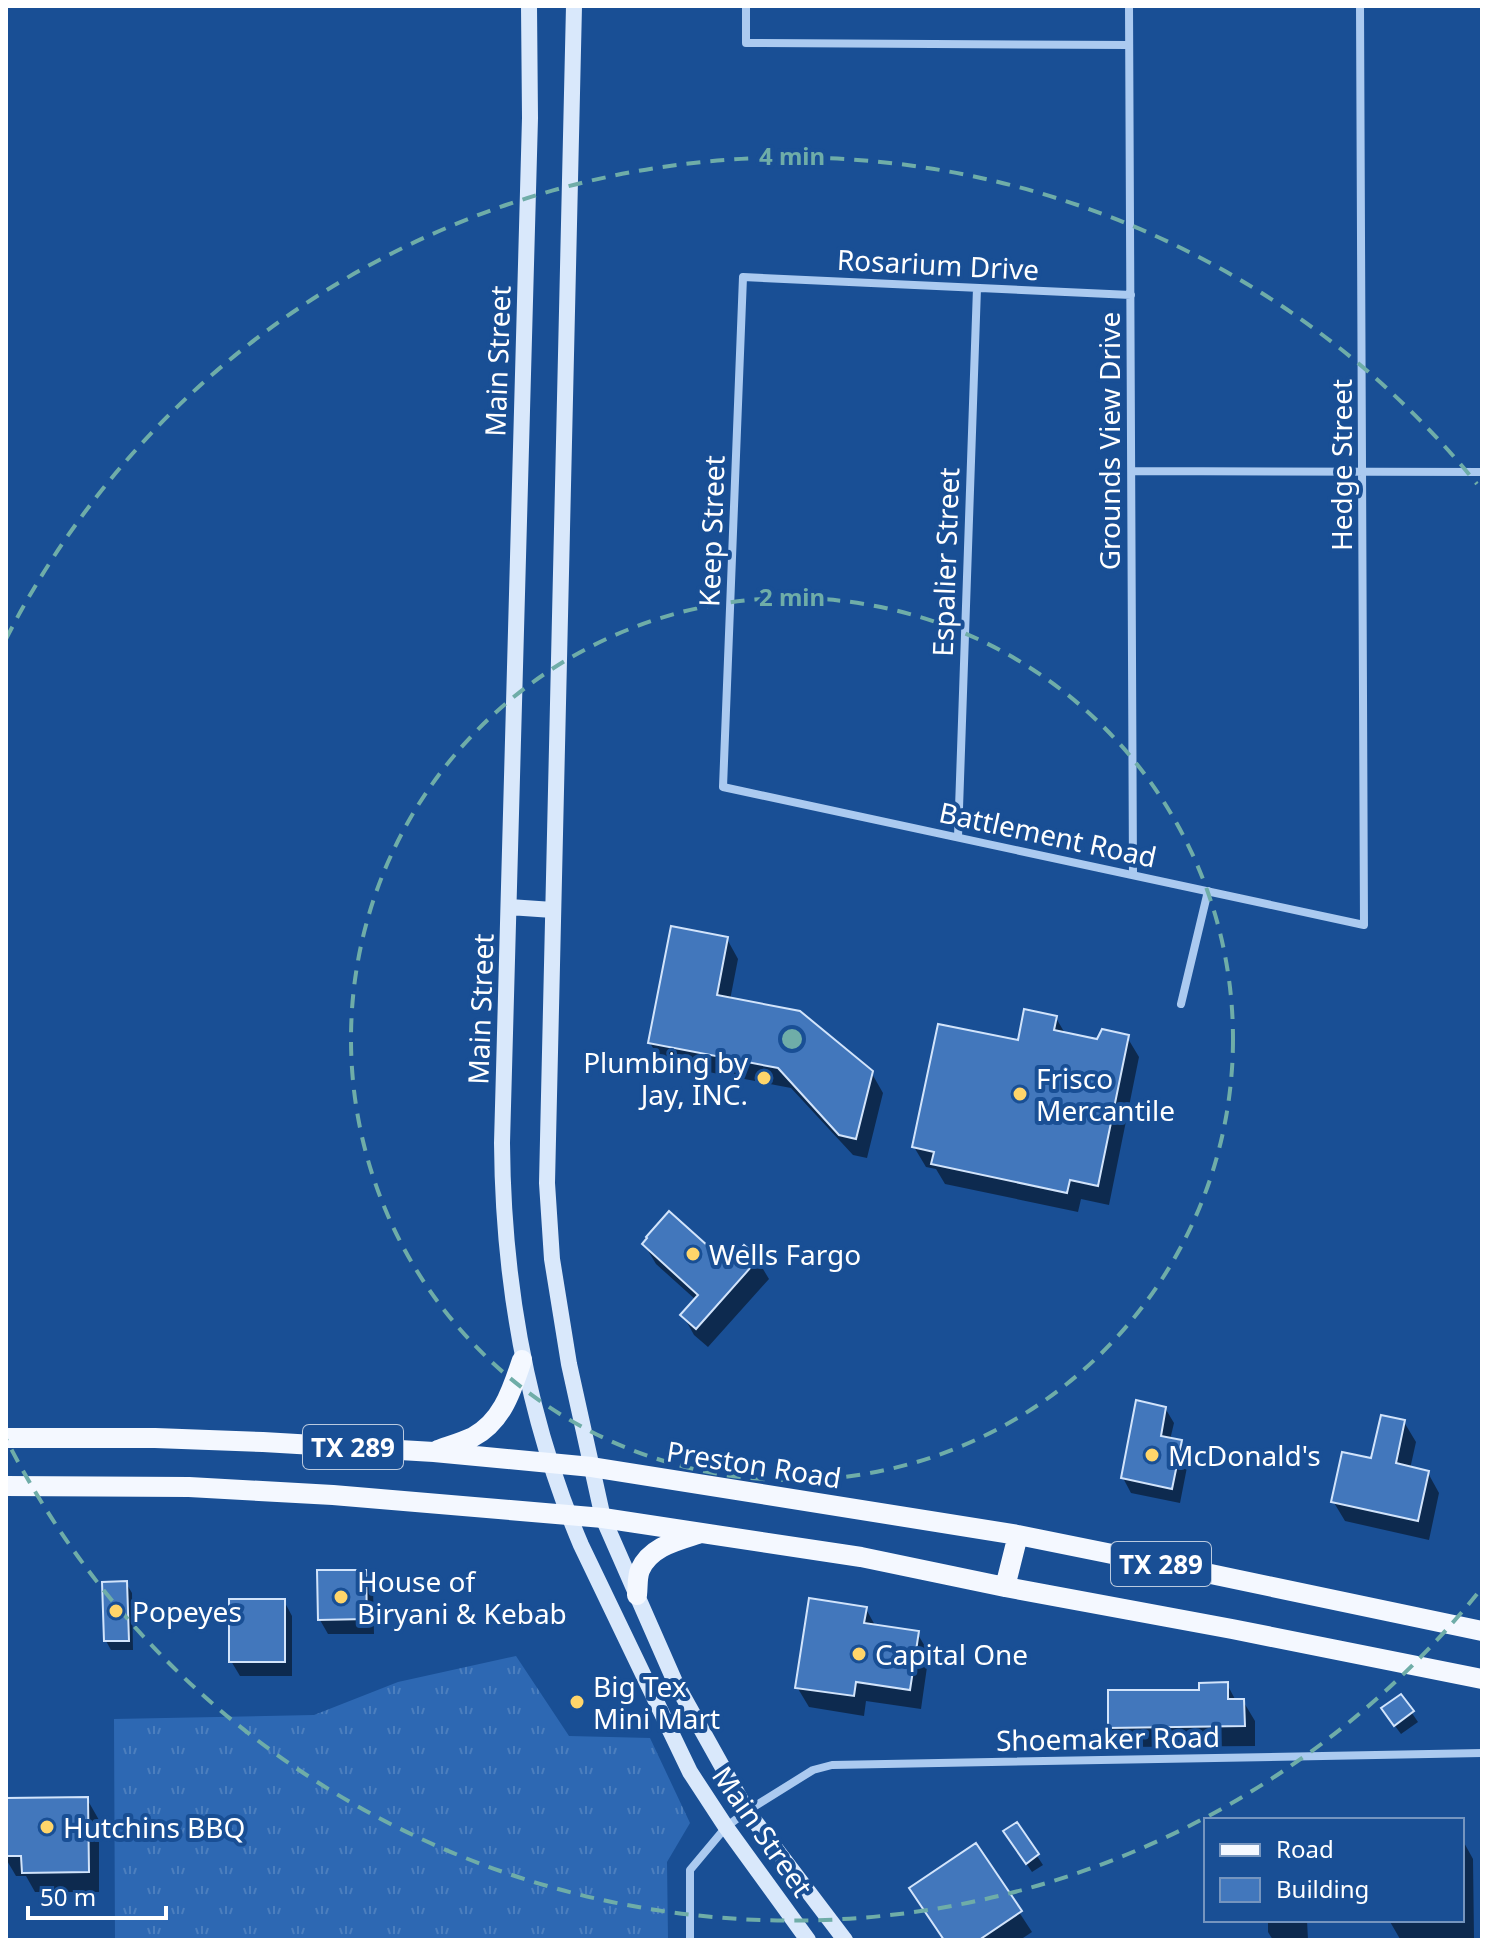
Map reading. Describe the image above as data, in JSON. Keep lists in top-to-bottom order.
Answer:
{
  "streets": {
    "main road": ["Main Street", "TX 289", "Preston Road"],
    "street": [
      "Rosarium Drive",
      "Grounds View Drive",
      "Hedge Street",
      "Keep Street",
      "Espalier Street",
      "Battlement Road",
      "Shoemaker Road"
    ]
  },
  "crossings": [
    ["Rosarium Drive", "Grounds View Drive"],
    ["Rosarium Drive", "Keep Street"],
    ["Rosarium Drive", "Espalier Street"],
    ["Main Street", "TX 289"],
    ["Main Street", "Preston Road"],
    ["Main Street", "Shoemaker Road"],
    ["Grounds View Drive", "Battlement Road"],
    ["Hedge Street", "Battlement Road"],
    ["Keep Street", "Battlement Road"],
    ["Espalier Street", "Battlement Road"]
  ],
  "places": [
    "Plumbing by Jay, INC.",
    "Frisco Mercantile",
    "Wells Fargo",
    "McDonald's",
    "House of Biryani & Kebab",
    "Popeyes",
    "Capital One",
    "Big Tex Mini Mart",
    "Hutchins BBQ"
  ],
  "legend": ["Road", "Building"],
  "scale_bar": "50 m",
  "rings": ["4 min", "2 min"]
}
